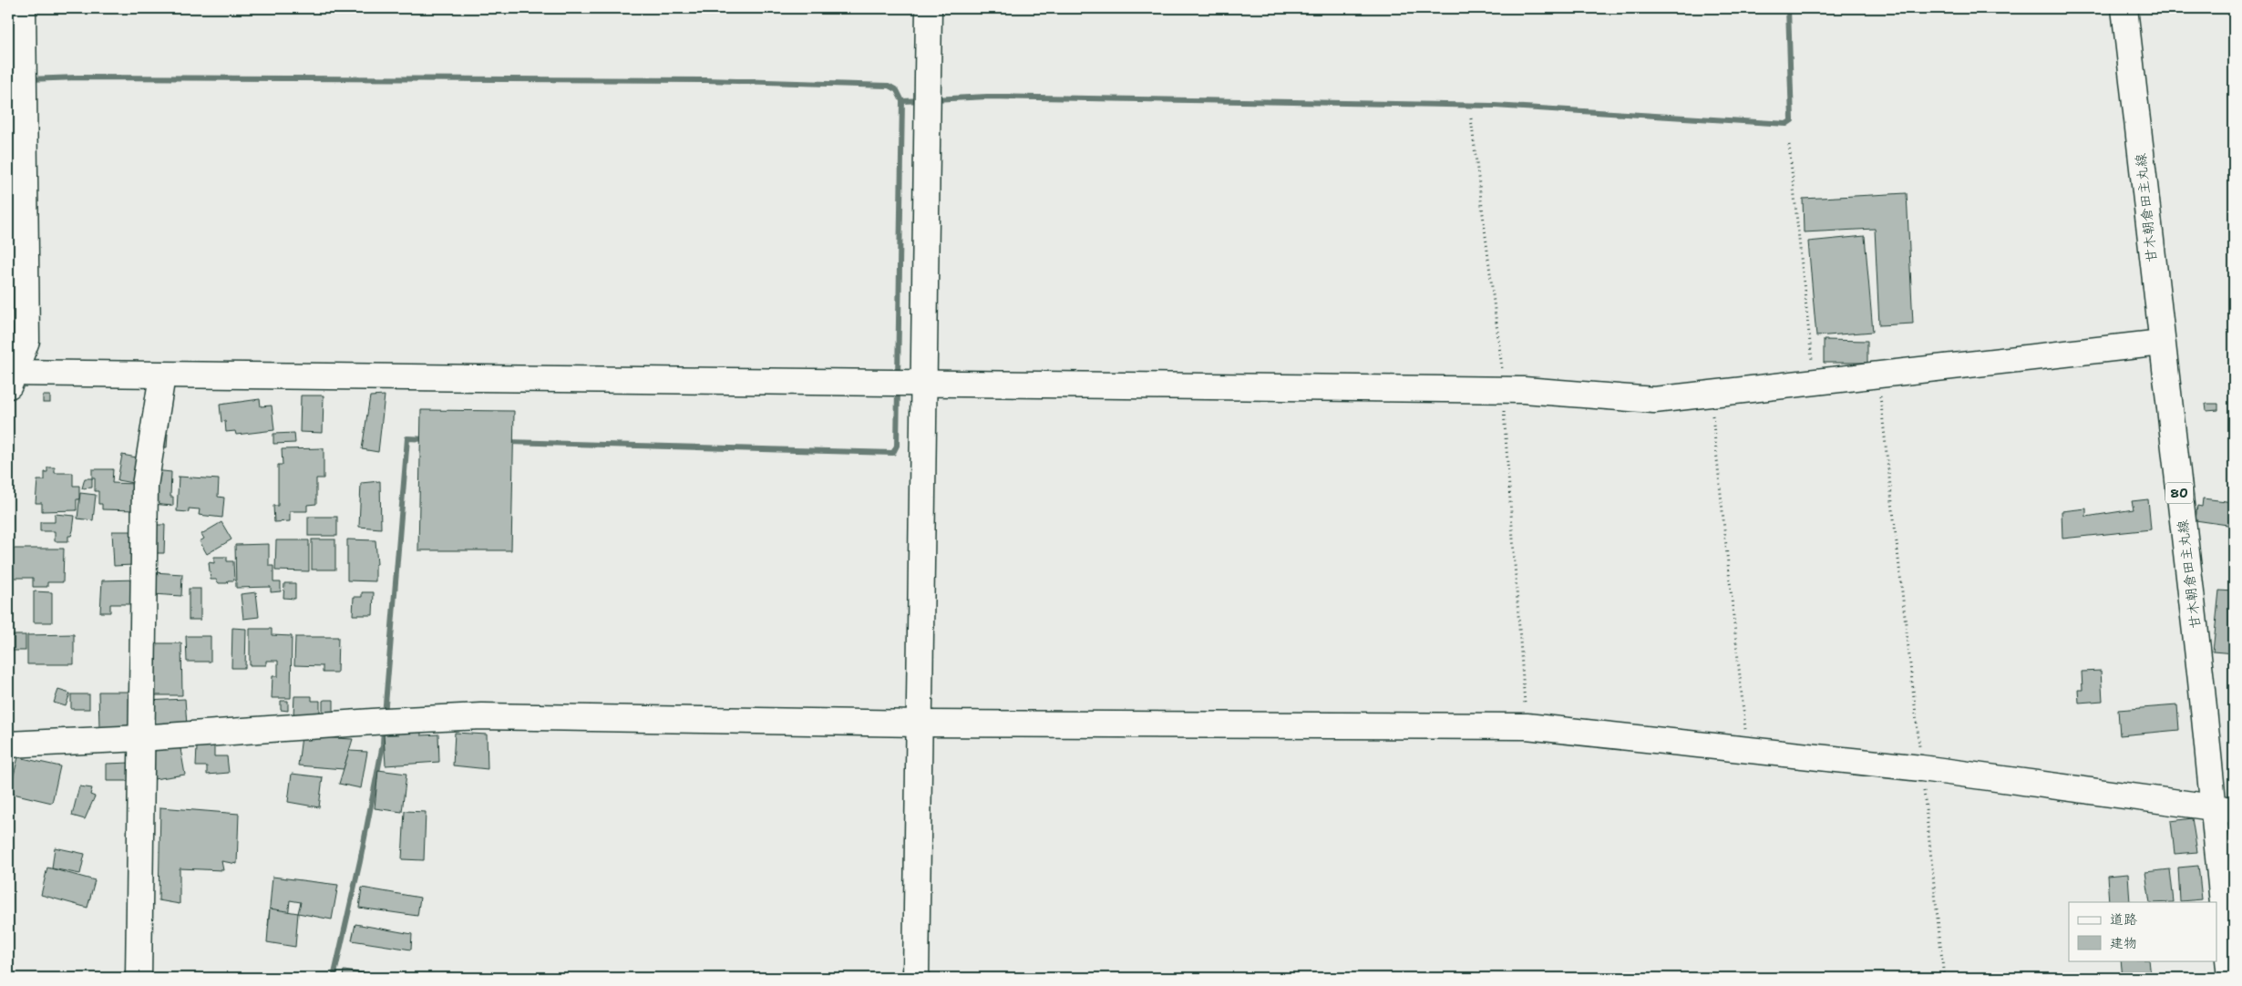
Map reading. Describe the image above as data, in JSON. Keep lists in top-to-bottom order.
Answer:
{
  "streets": {
    "street": ["甘木朝倉田主丸線", "80"]
  },
  "legend": ["道路", "建物"]
}
